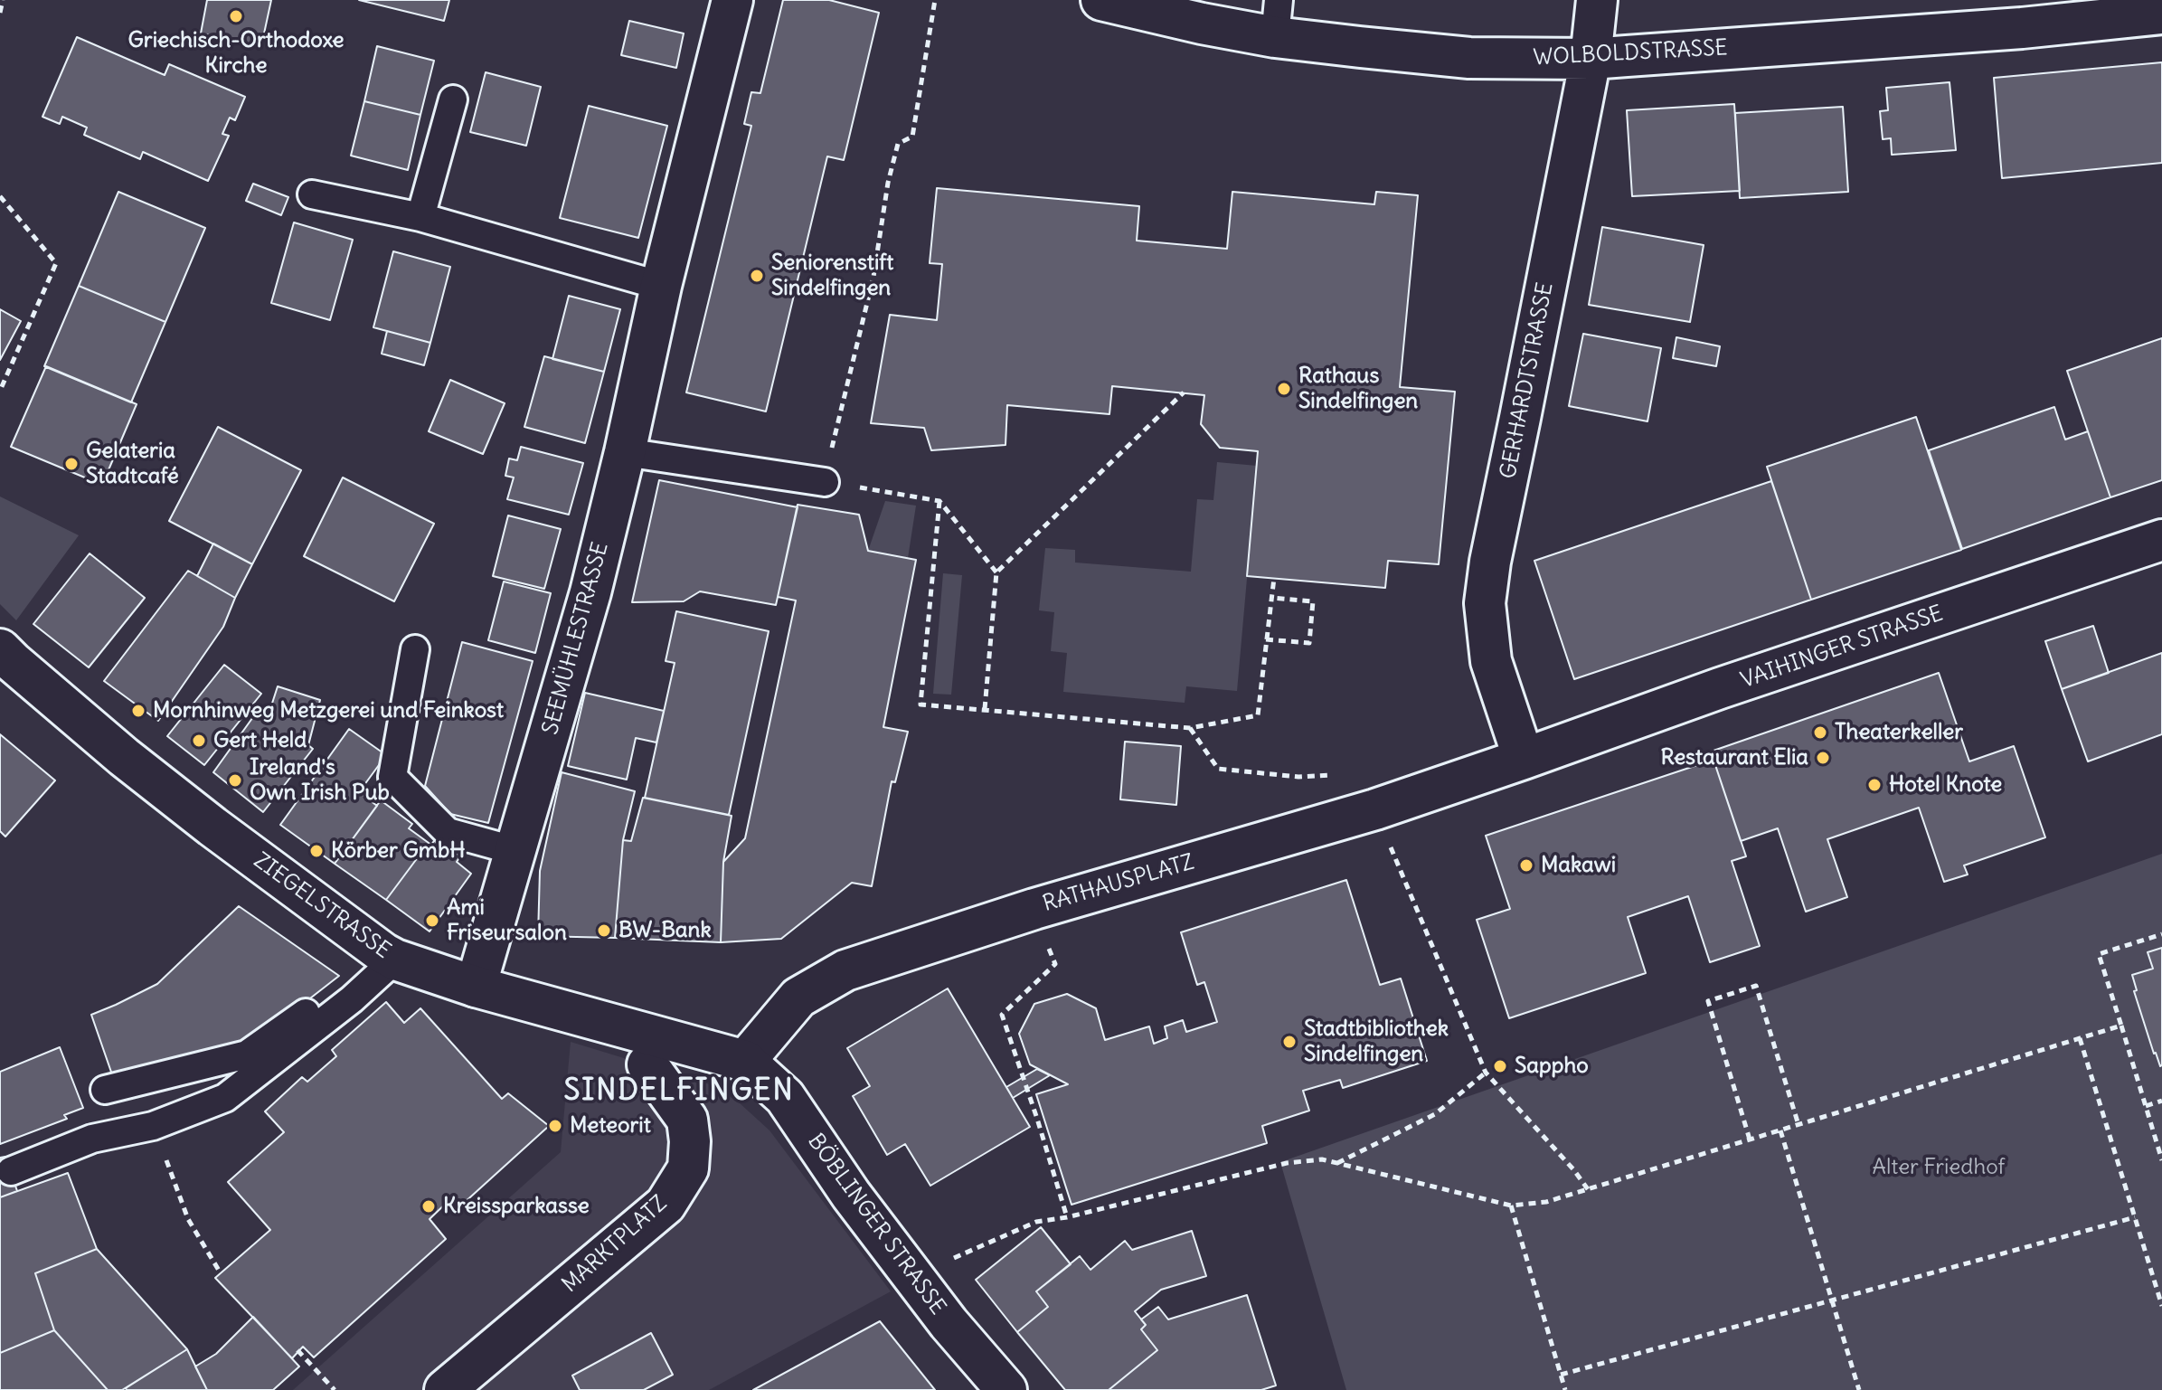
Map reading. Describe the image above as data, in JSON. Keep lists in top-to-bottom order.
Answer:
{
  "streets": {
    "street": [
      "WOLBOLDSTRASSE",
      "GERHARDTSTRASSE",
      "SEEMÜHLESTRASSE",
      "VAIHINGER STRASSE",
      "RATHAUSPLATZ",
      "ZIEGELSTRASSE",
      "BÖBLINGER STRASSE",
      "MARKTPLATZ"
    ]
  },
  "crossings": [
    ["WOLBOLDSTRASSE", "GERHARDTSTRASSE"],
    ["GERHARDTSTRASSE", "VAIHINGER STRASSE"],
    ["GERHARDTSTRASSE", "RATHAUSPLATZ"],
    ["SEEMÜHLESTRASSE", "ZIEGELSTRASSE"],
    ["VAIHINGER STRASSE", "RATHAUSPLATZ"],
    ["RATHAUSPLATZ", "ZIEGELSTRASSE"],
    ["RATHAUSPLATZ", "BÖBLINGER STRASSE"],
    ["ZIEGELSTRASSE", "BÖBLINGER STRASSE"]
  ],
  "districts": ["SINDELFINGEN"],
  "parks": ["Alter Friedhof"],
  "places": [
    "Griechisch-Orthodoxe Kirche",
    "Seniorenstift Sindelfingen",
    "Rathaus Sindelfingen",
    "Gelateria Stadtcafé",
    "Mornhinweg Metzgerei und Feinkost",
    "Theaterkeller",
    "Gert Held",
    "Restaurant Elia",
    "Ireland's Own Irish Pub",
    "Hotel Knote",
    "Körber GmbH",
    "Makawi",
    "Ami Friseursalon",
    "BW-Bank",
    "Stadtbibliothek Sindelfingen",
    "Sappho",
    "Meteorit",
    "Kreissparkasse"
  ]
}
